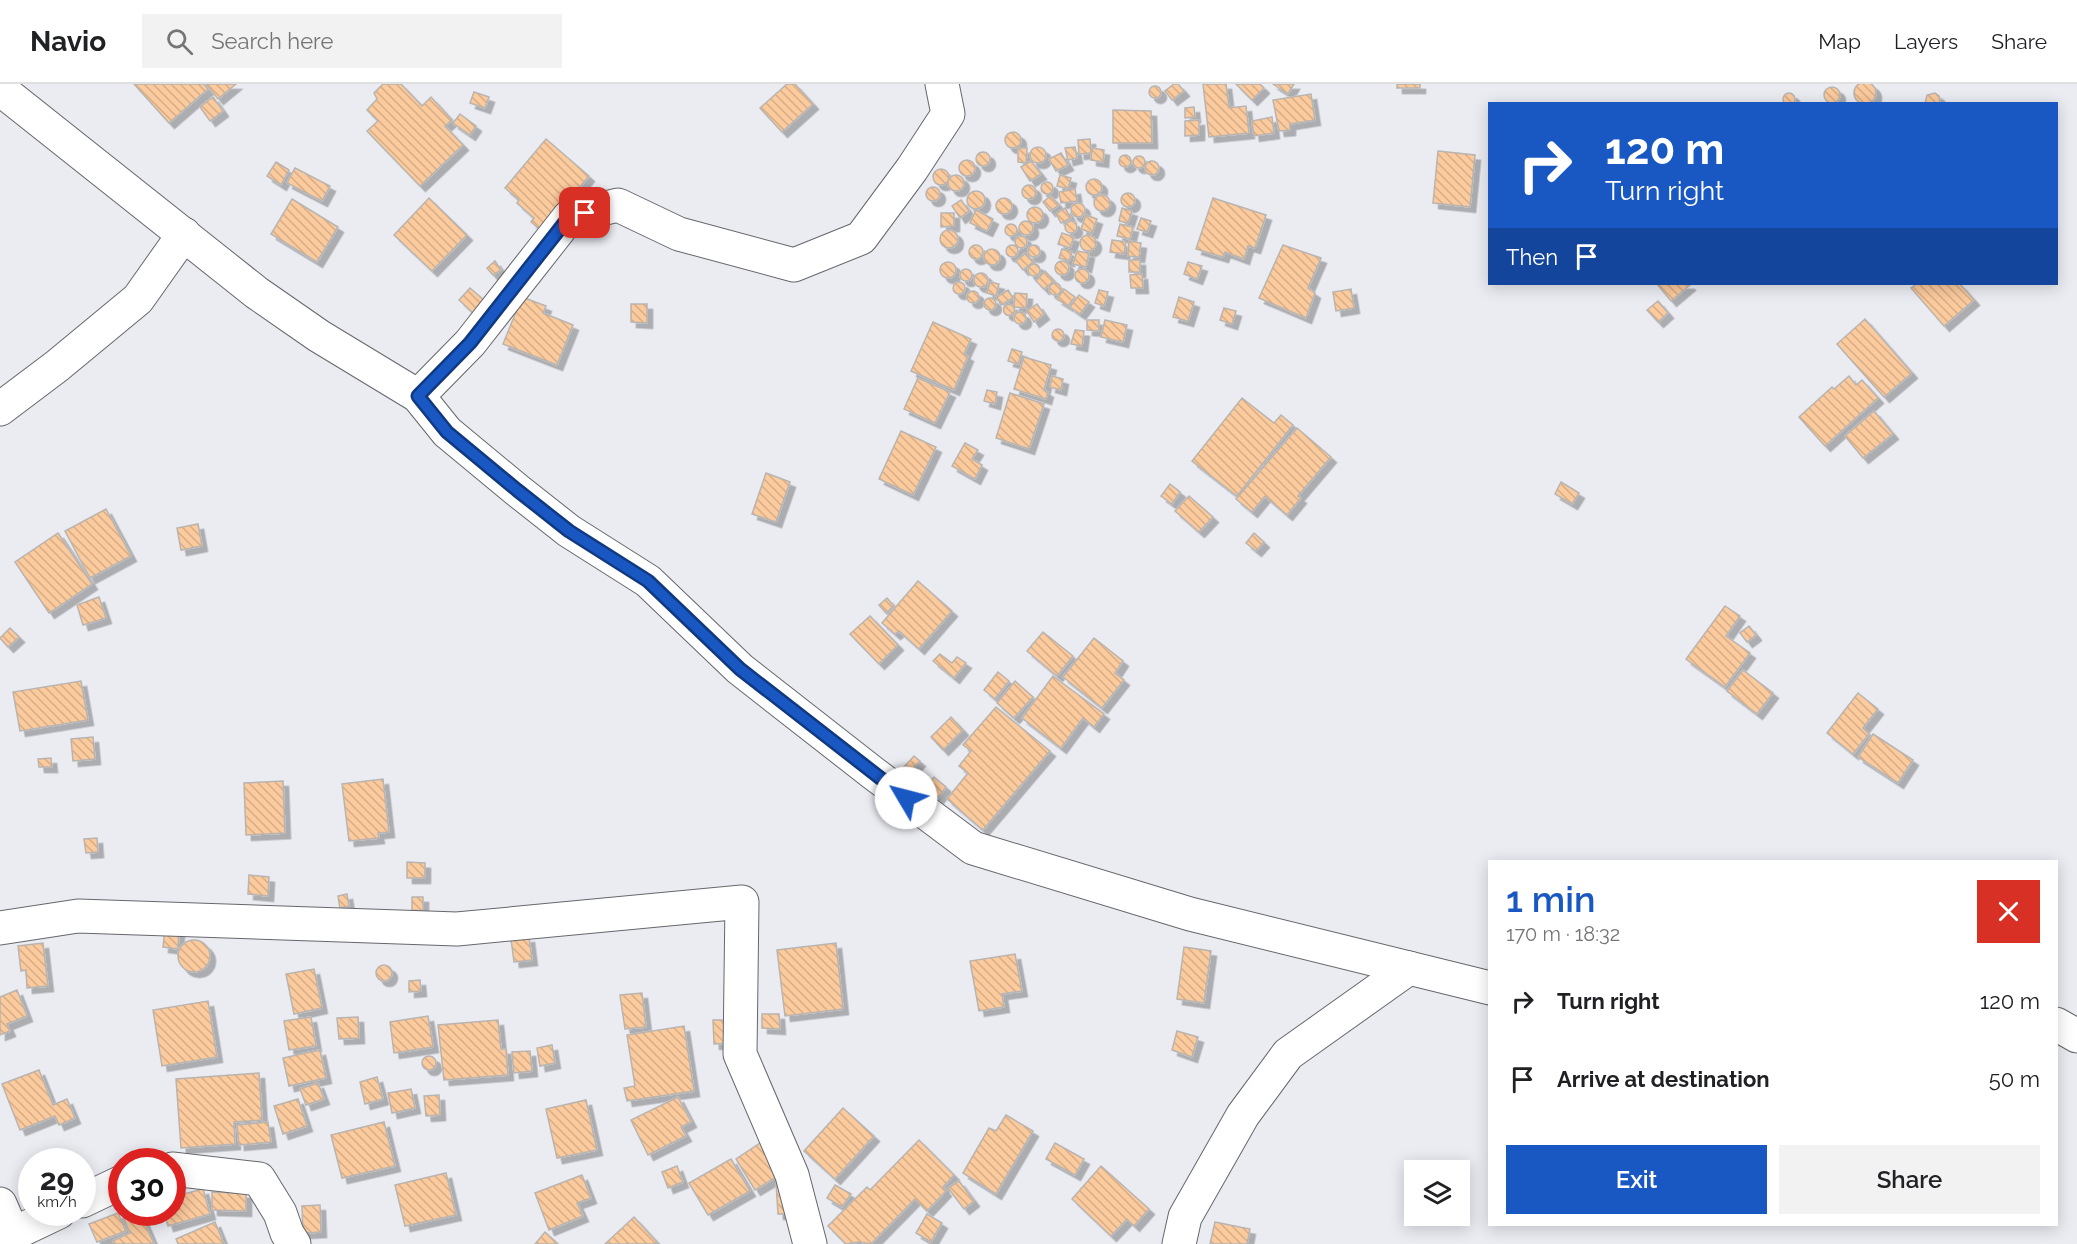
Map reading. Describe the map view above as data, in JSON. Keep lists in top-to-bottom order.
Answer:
{
  "page": {
    "header": "Navio",
    "search": "Search here",
    "nav": ["Map", "Layers", "Share"],
    "turn": ["120 m", "Turn right"],
    "then": "Then",
    "heading": ["1 min", "170 m · 18:32"],
    "list": [
      {
        "name": "Turn right",
        "value": "120 m"
      },
      {
        "name": "Arrive at destination",
        "value": "50 m"
      }
    ],
    "buttons": ["Exit", "Share"],
    "speed": "29 km/h",
    "limit": "30"
  }
}
